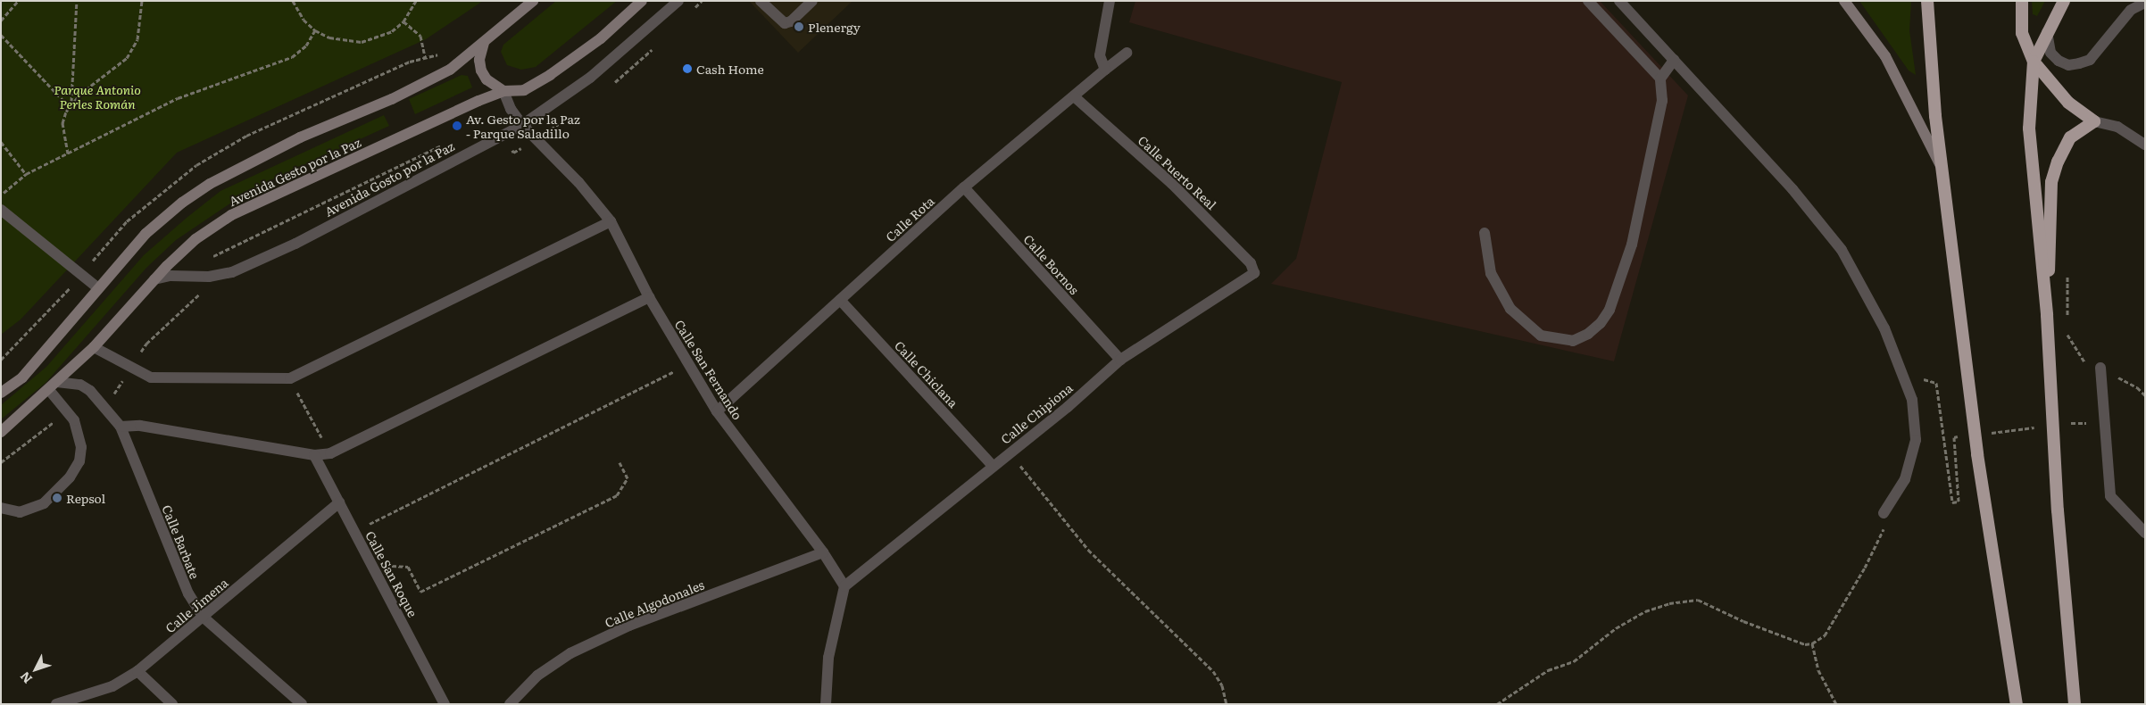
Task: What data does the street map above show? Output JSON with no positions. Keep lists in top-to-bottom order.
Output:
{
  "streets": {
    "main road": ["Avenida Gesto por la Paz"],
    "street": [
      "Calle Puerto Real",
      "Avenida Gosto por la Paz",
      "Calle Rota",
      "Calle Bornos",
      "Calle San Fernando",
      "Calle Chiclana",
      "Calle Chipiona",
      "Calle Barbate",
      "Calle San Roque",
      "Calle Algodonales",
      "Calle Jimena"
    ]
  },
  "crossings": [
    ["Avenida Gesto por la Paz", "Avenida Gosto por la Paz"],
    ["Avenida Gesto por la Paz", "Calle San Fernando"],
    ["Avenida Gesto por la Paz", "Calle Barbate"],
    ["Calle Puerto Real", "Calle Rota"],
    ["Calle Puerto Real", "Calle Chipiona"],
    ["Avenida Gosto por la Paz", "Calle San Fernando"],
    ["Calle Rota", "Calle Bornos"],
    ["Calle Rota", "Calle San Fernando"],
    ["Calle Rota", "Calle Chiclana"],
    ["Calle Bornos", "Calle Chipiona"],
    ["Calle San Fernando", "Calle Chipiona"],
    ["Calle San Fernando", "Calle Algodonales"],
    ["Calle Chiclana", "Calle Chipiona"],
    ["Calle Barbate", "Calle Jimena"],
    ["Calle San Roque", "Calle Jimena"]
  ],
  "parks": ["Parque Antonio Perles Román"],
  "places": [
    "Plenergy",
    "Cash Home",
    "Av. Gesto por la Paz - Parque Saladillo",
    "Repsol"
  ],
  "north": "bottom left"
}
